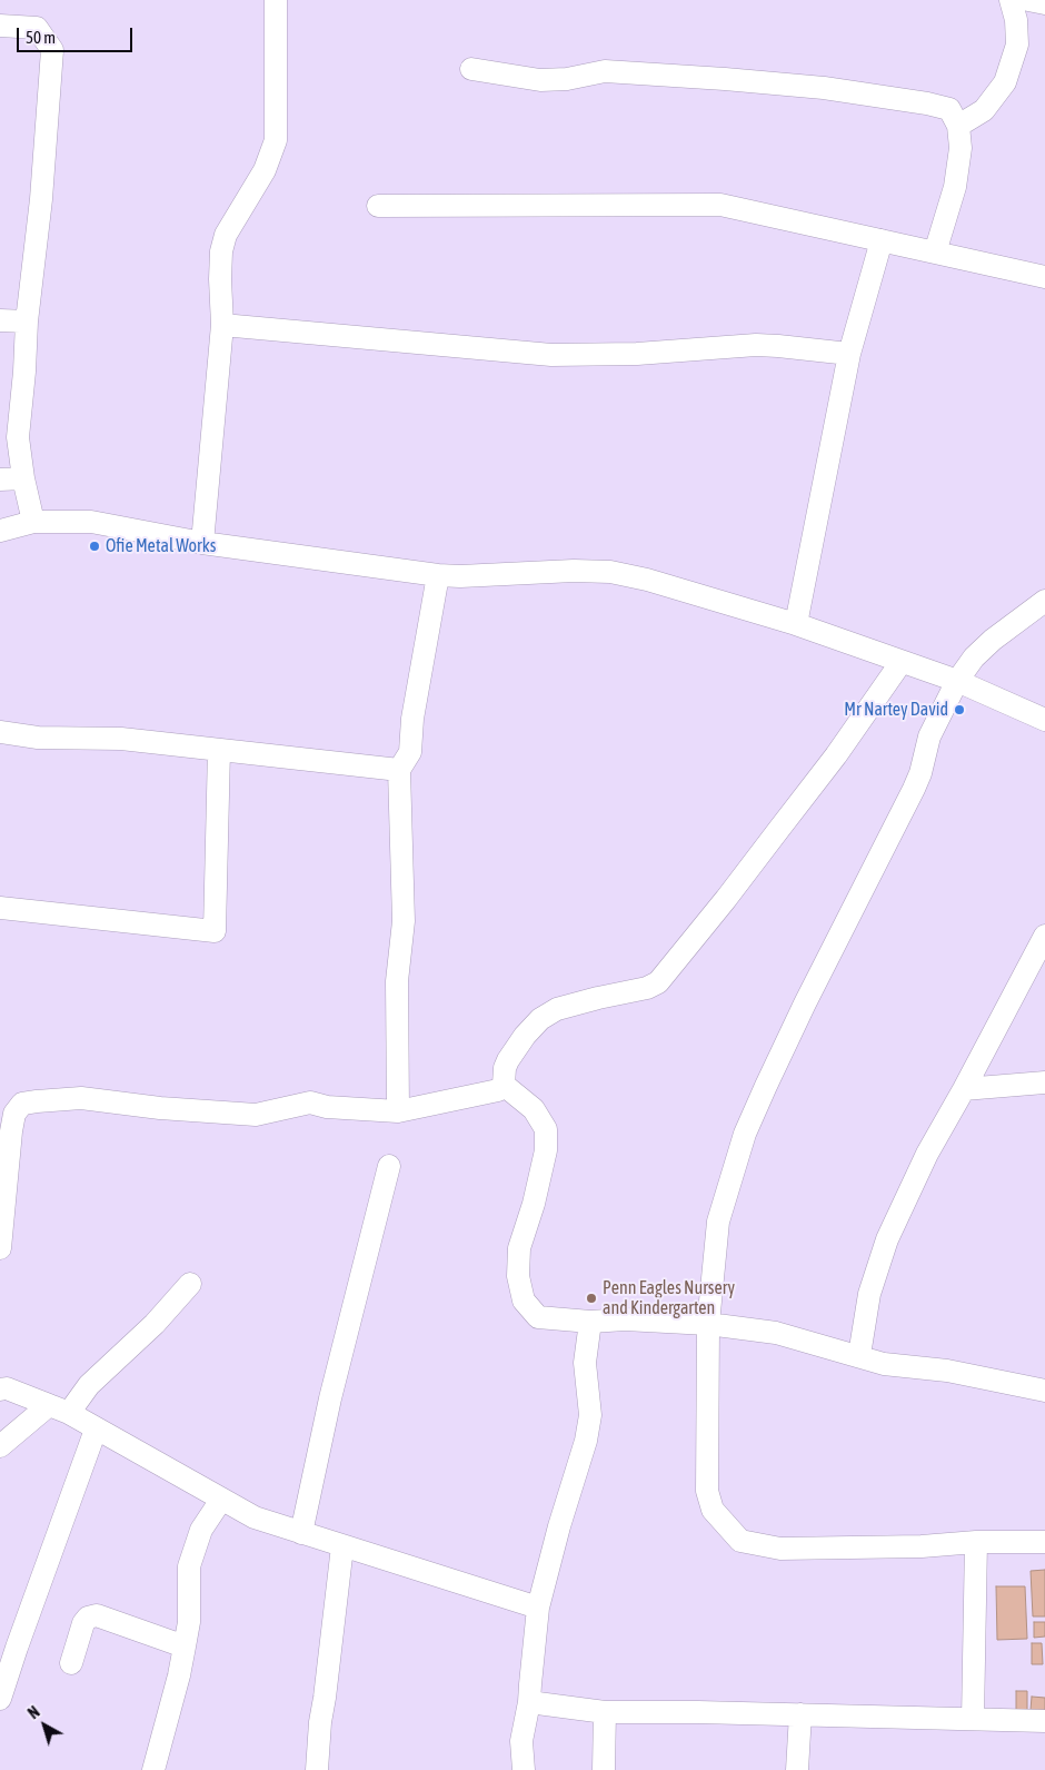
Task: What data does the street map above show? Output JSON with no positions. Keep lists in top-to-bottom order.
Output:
{
  "places": ["Ofie Metal Works", "Mr Nartey David", "Penn Eagles Nursery and Kindergarten"],
  "scale_bar": "50 m",
  "north": "top left"
}
